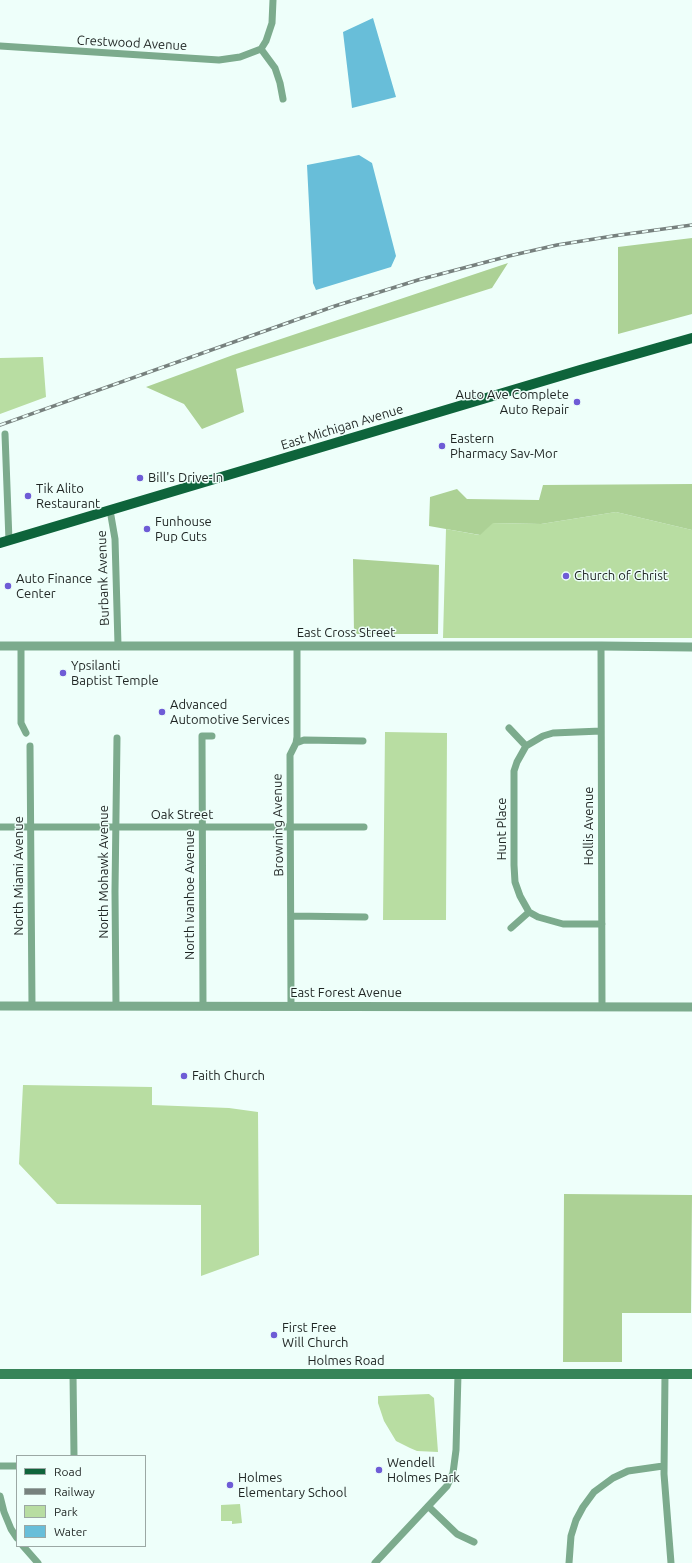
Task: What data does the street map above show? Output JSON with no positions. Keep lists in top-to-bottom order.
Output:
{
  "streets": {
    "main road": ["East Michigan Avenue", "Holmes Road"],
    "street": [
      "Crestwood Avenue",
      "Burbank Avenue",
      "East Cross Street",
      "Oak Street",
      "Browning Avenue",
      "Hollis Avenue",
      "Hunt Place",
      "North Mohawk Avenue",
      "North Miami Avenue",
      "North Ivanhoe Avenue",
      "East Forest Avenue"
    ]
  },
  "crossings": [
    ["East Michigan Avenue", "Burbank Avenue"],
    ["Burbank Avenue", "East Cross Street"],
    ["East Cross Street", "Browning Avenue"],
    ["East Cross Street", "Hollis Avenue"],
    ["Oak Street", "Browning Avenue"],
    ["Oak Street", "North Mohawk Avenue"],
    ["Oak Street", "North Miami Avenue"],
    ["Oak Street", "North Ivanhoe Avenue"],
    ["Browning Avenue", "East Forest Avenue"],
    ["Hollis Avenue", "East Forest Avenue"],
    ["North Mohawk Avenue", "East Forest Avenue"],
    ["North Miami Avenue", "East Forest Avenue"],
    ["North Ivanhoe Avenue", "East Forest Avenue"]
  ],
  "places": [
    "Auto Ave Complete Auto Repair",
    "Eastern Pharmacy Sav-Mor",
    "Bill's Drive-In",
    "Tik Alito Restaurant",
    "Funhouse Pup Cuts",
    "Church of Christ",
    "Auto Finance Center",
    "Ypsilanti Baptist Temple",
    "Advanced Automotive Services",
    "Faith Church",
    "First Free Will Church",
    "Wendell Holmes Park",
    "Holmes Elementary School"
  ],
  "legend": [
    "Road",
    "Railway",
    "Park",
    "Water"
  ]
}
